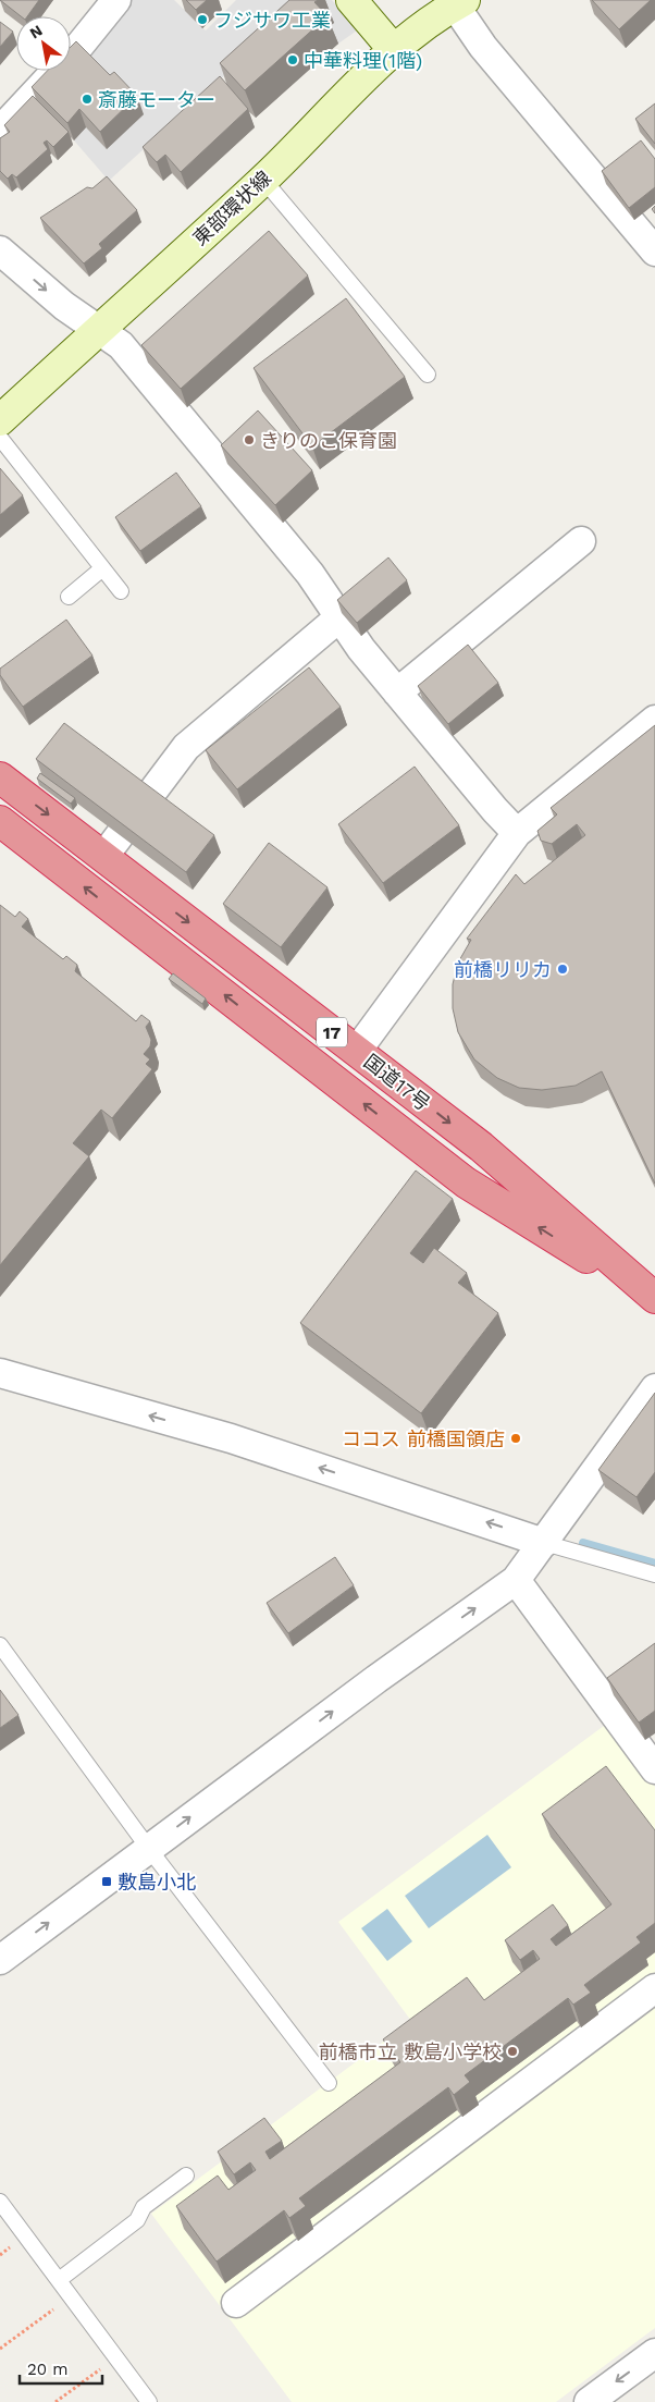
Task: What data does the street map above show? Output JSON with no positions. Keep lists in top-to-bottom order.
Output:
{
  "streets": {
    "highway": ["17", "国道17号"],
    "street": ["東部環状線"]
  },
  "places": {
    "other": [
      "フジサワ工業",
      "中華料理(1階)",
      "斎藤モーター",
      "きりのこ保育園",
      "前橋リリカ",
      "ココス 前橋国領店",
      "前橋市立 敷島小学校"
    ],
    "transit": ["敷島小北"]
  },
  "scale_bar": "20 m",
  "north": "top left"
}
